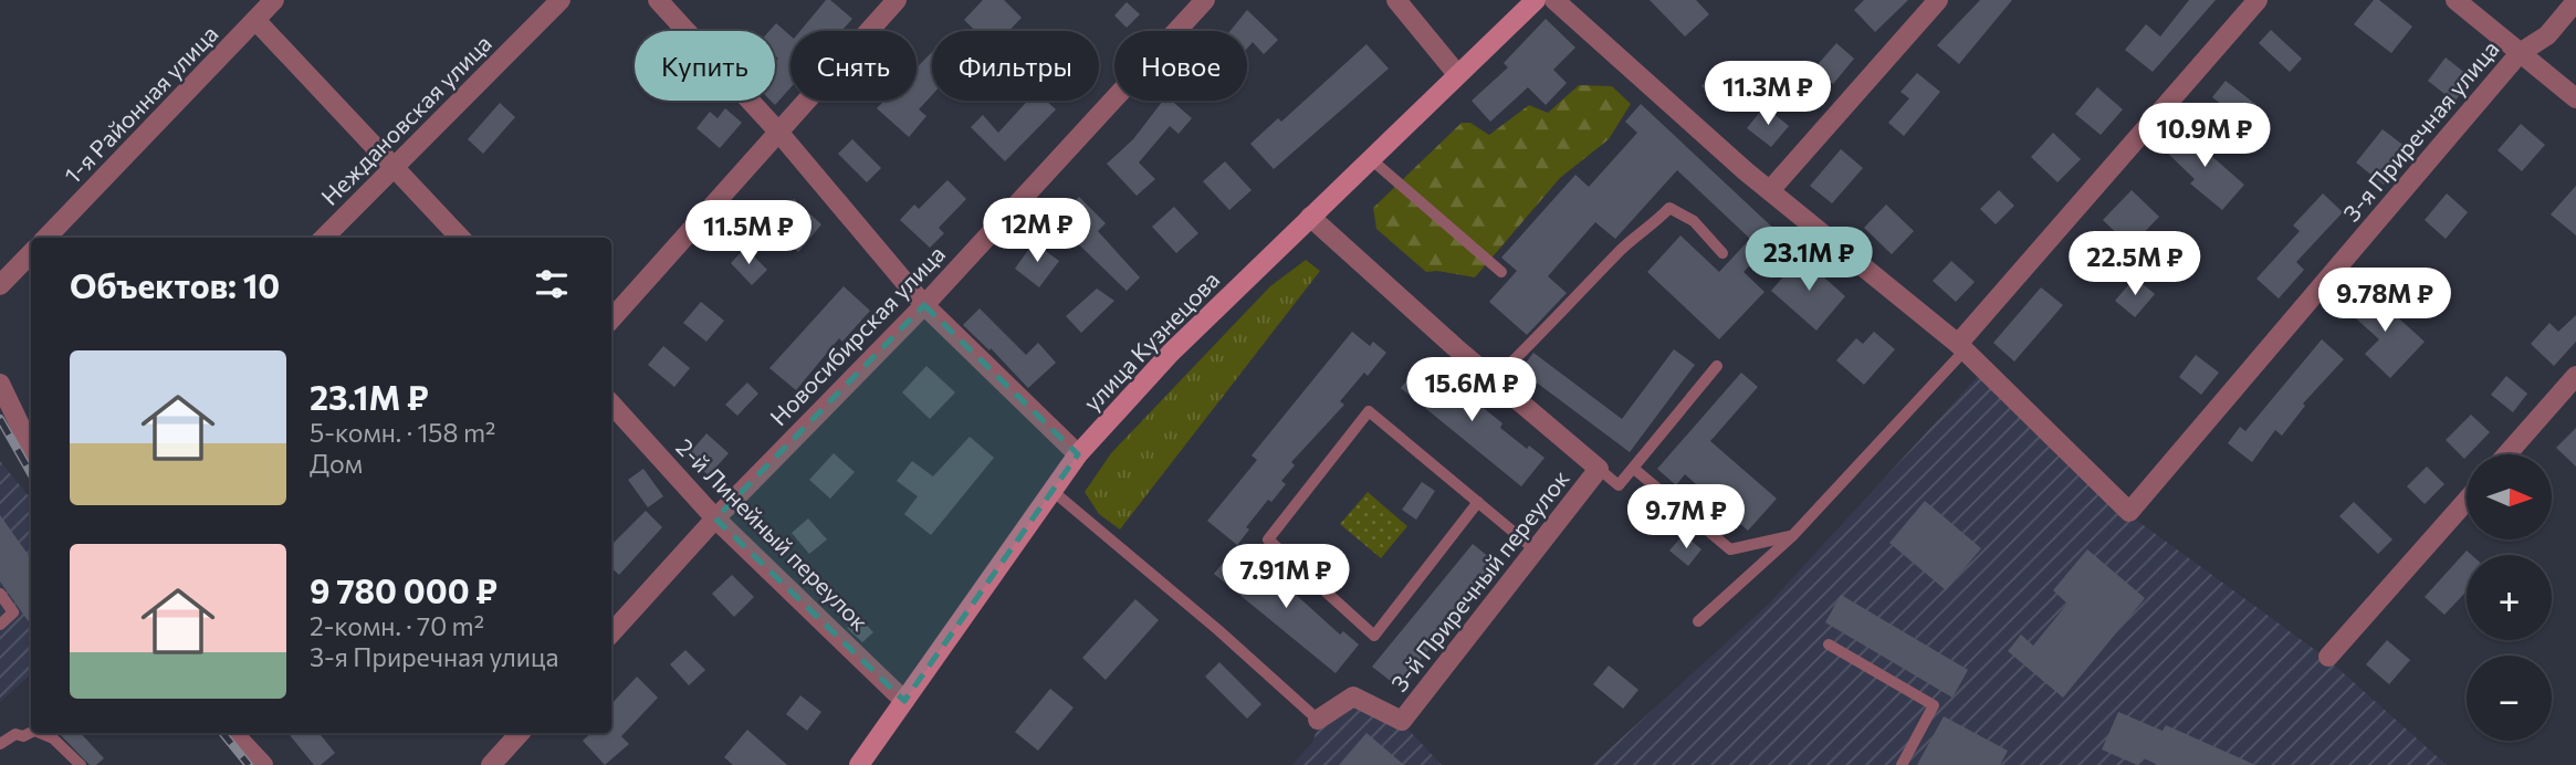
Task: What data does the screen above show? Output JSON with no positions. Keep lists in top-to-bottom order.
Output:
{
  "streets": {
    "main road": ["улица Кузнецова"],
    "street": [
      "1-я Районная улица",
      "Неждановская улица",
      "3-я Приречная улица",
      "Новосибирская улица",
      "2-й Линейный переулок",
      "3-й Приречный переулок"
    ]
  },
  "crossings": [
    ["Новосибирская улица", "2-й Линейный переулок"],
    ["улица Кузнецова", "2-й Линейный переулок"]
  ],
  "north": "right",
  "page": {
    "chip": [
      "Купить",
      "Снять",
      "Фильтры",
      "Новое"
    ],
    "price": [
      "11.3M ₽",
      "10.9M ₽",
      "12M ₽",
      "11.5M ₽",
      "23.1M ₽",
      "22.5M ₽",
      "9.78M ₽",
      "15.6M ₽",
      "9.7M ₽",
      "7.91M ₽"
    ],
    "heading": "Объектов: 10",
    "list": [
      {
        "name": "23.1M ₽",
        "note": "5-комн. · 158 m² · Дом"
      },
      {
        "name": "9 780 000 ₽",
        "note": "2-комн. · 70 m² · 3-я Приречная улица"
      }
    ],
    "map_buttons": ["+", "−"]
  }
}
